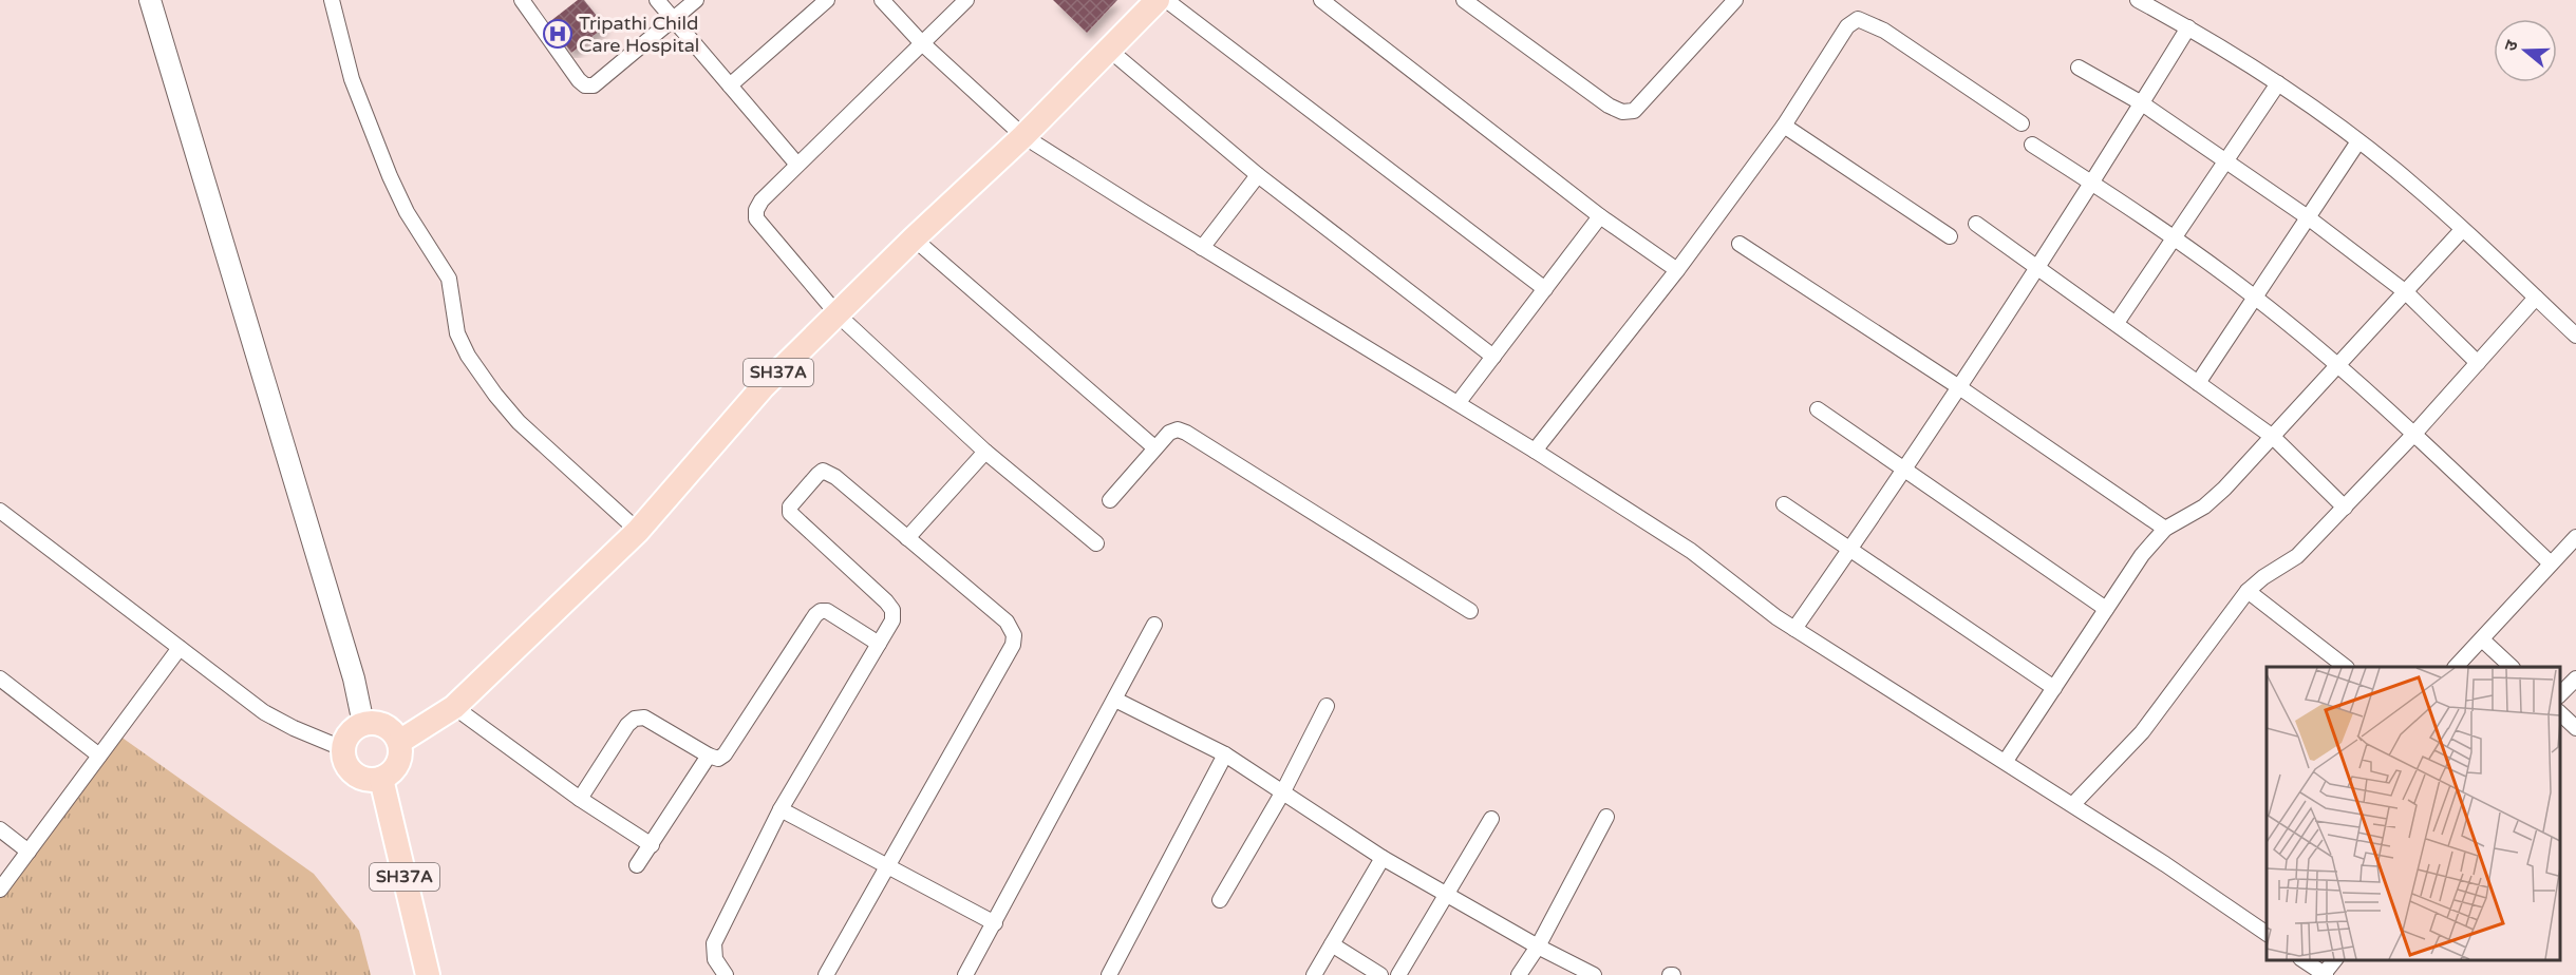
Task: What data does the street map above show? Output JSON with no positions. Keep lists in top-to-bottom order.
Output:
{
  "streets": {
    "main road": ["SH37A"]
  },
  "places": {
    "hospital": ["Tripathi Child Care Hospital"]
  },
  "north": "left"
}
